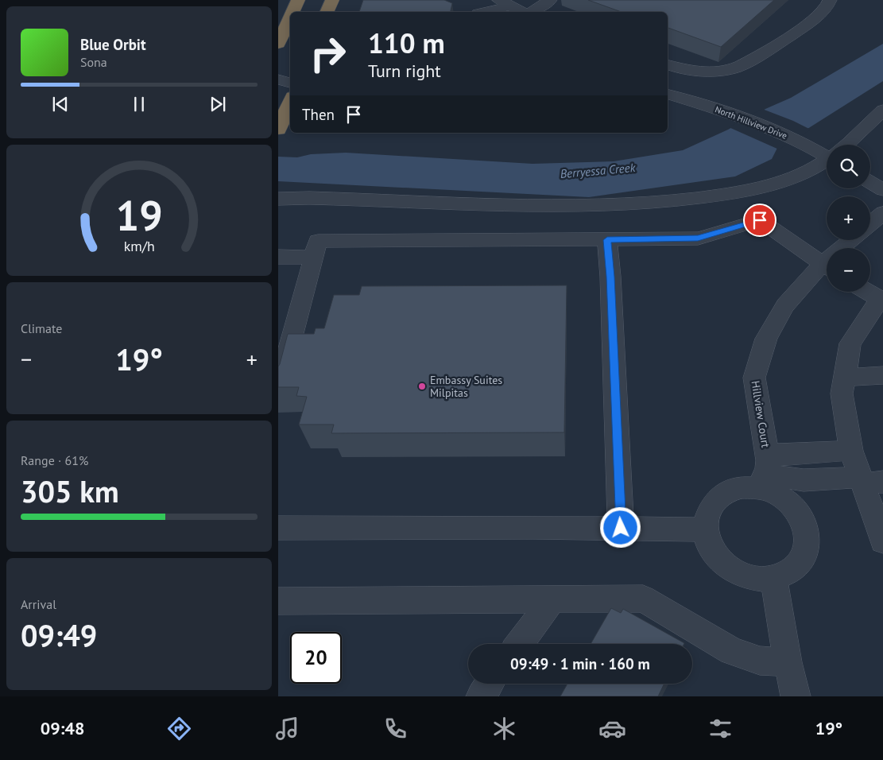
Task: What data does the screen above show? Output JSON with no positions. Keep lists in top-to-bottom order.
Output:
{
  "streets": {
    "street": ["North Hillview Drive", "Hillview Court"]
  },
  "water": ["Berryessa Creek"],
  "places": ["Embassy Suites Milpitas"],
  "page": {
    "turn": ["110 m", "Turn right"],
    "song": ["Blue Orbit", "Sona"],
    "then": "Then",
    "map_buttons": ["+", "−"],
    "tile": [
      "Climate",
      ["Range · 61%", "305 km"],
      ["Arrival", "09:49"]
    ],
    "heat": ["−", "19°", "+"],
    "limit": "20",
    "trip": "09:49 · 1 min · 160 m",
    "tabs": ["09:48", "19°"],
    "gauge": ["19", "km/h"]
  }
}
